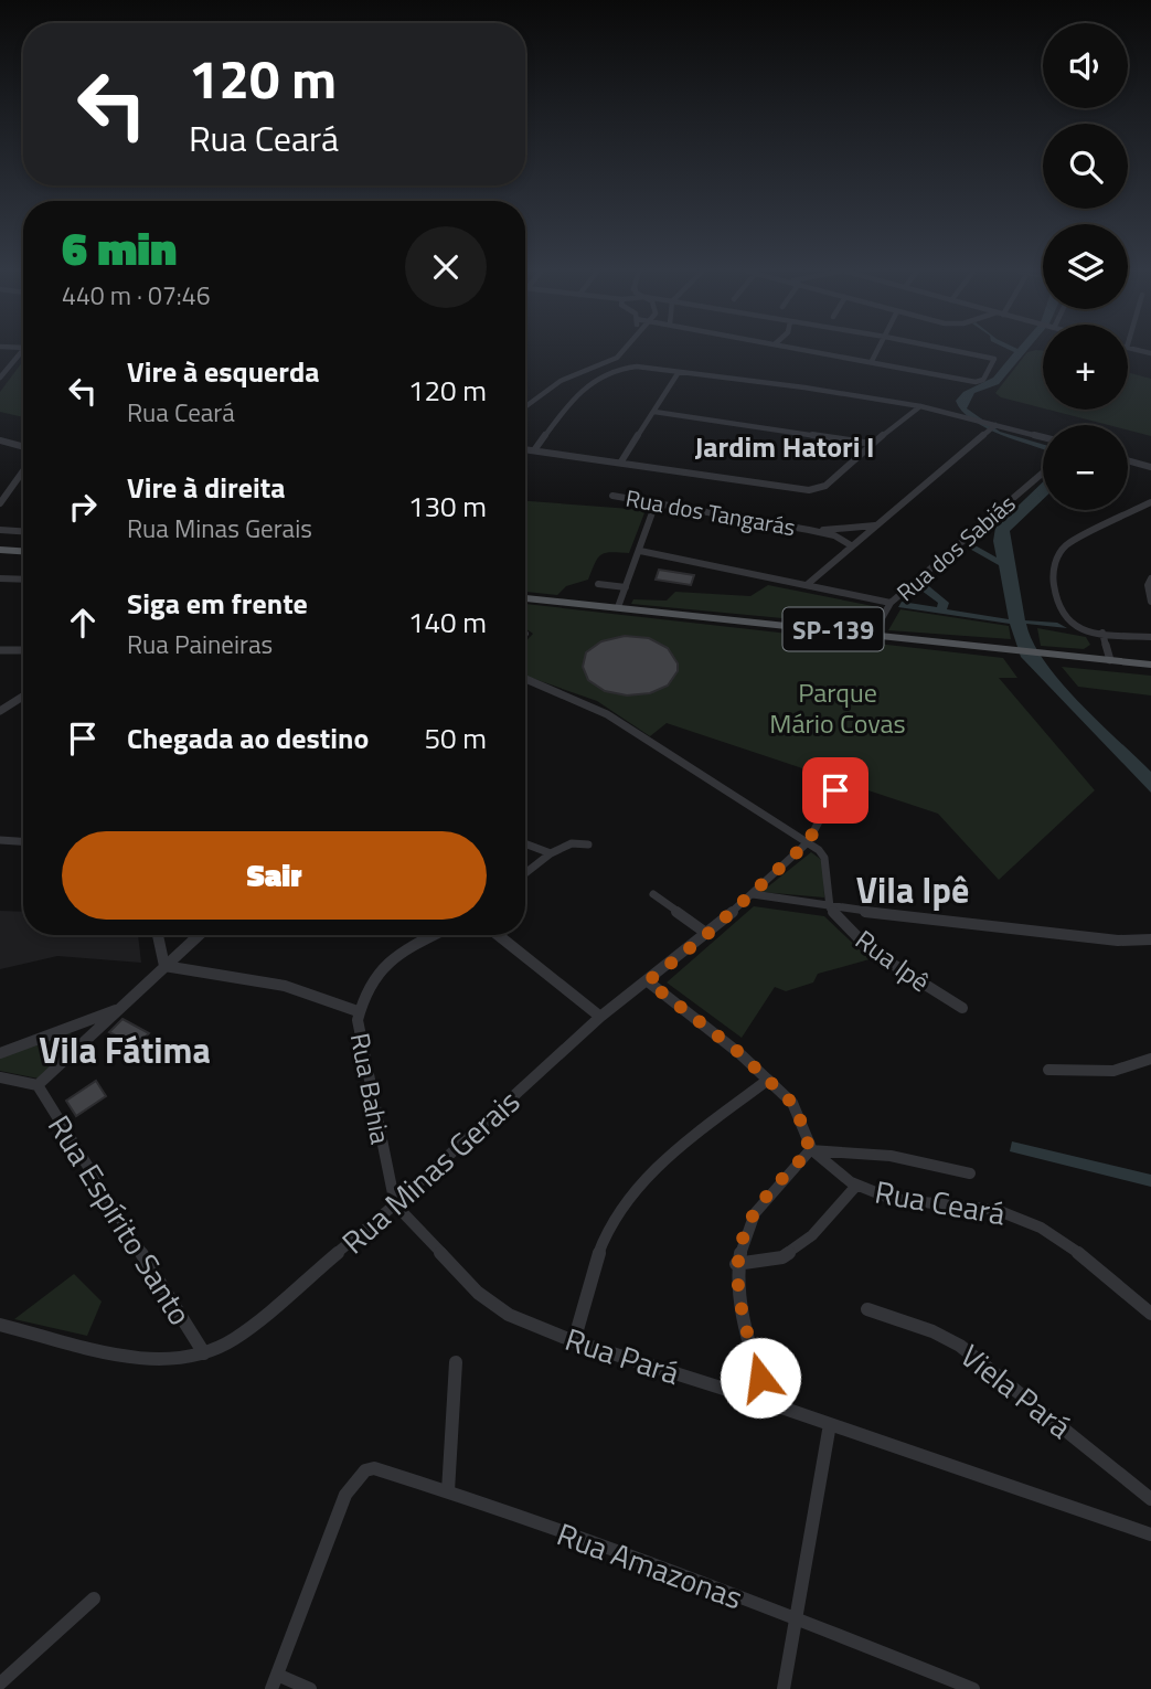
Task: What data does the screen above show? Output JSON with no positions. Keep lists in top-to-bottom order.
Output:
{
  "streets": {
    "main road": ["SP-139"],
    "street": [
      "Rua dos Tangarás",
      "Rua dos Sabiás",
      "Rua Ipê",
      "Rua Bahia",
      "Rua Minas Gerais",
      "Rua Ceará",
      "Rua Espírito Santo",
      "Rua Pará",
      "Viela Pará",
      "Rua Amazonas"
    ]
  },
  "crossings": [
    ["Rua Bahia", "Rua Minas Gerais"],
    ["Rua Bahia", "Rua Pará"],
    ["Rua Minas Gerais", "Rua Espírito Santo"],
    ["Rua Minas Gerais", "Rua Pará"]
  ],
  "districts": ["Jardim Hatori I", "Vila Ipê", "Vila Fátima"],
  "parks": ["Parque Mário Covas"],
  "page": {
    "map_buttons": ["+", "−"],
    "turn": ["120 m", "Rua Ceará"],
    "heading": ["6 min", "440 m · 07:46"],
    "list": [
      {
        "name": "Vire à esquerda",
        "note": "Rua Ceará",
        "value": "120 m"
      },
      {
        "name": "Vire à direita",
        "note": "Rua Minas Gerais",
        "value": "130 m"
      },
      {
        "name": "Siga em frente",
        "note": "Rua Paineiras",
        "value": "140 m"
      },
      {
        "name": "Chegada ao destino",
        "value": "50 m"
      }
    ],
    "buttons": "Sair"
  }
}
